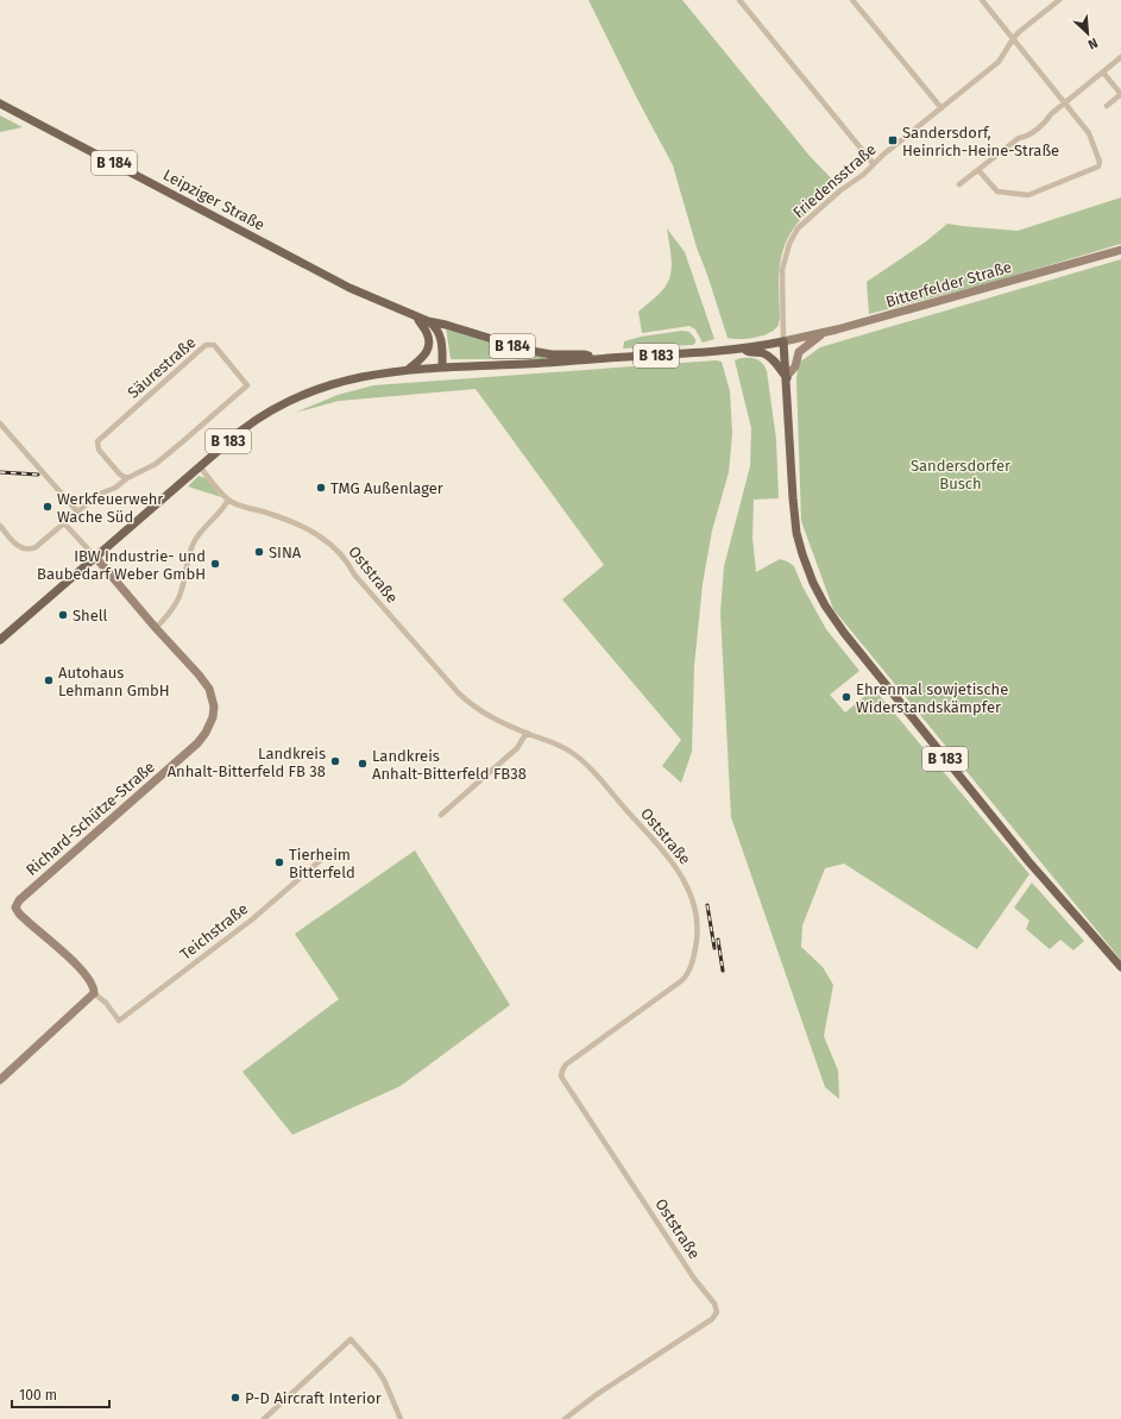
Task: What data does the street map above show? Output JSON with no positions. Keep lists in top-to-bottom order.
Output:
{
  "streets": {
    "main road": ["B 184", "Leipziger Straße", "B 183"],
    "street": [
      "Friedensstraße",
      "Bitterfelder Straße",
      "Säurestraße",
      "Oststraße",
      "Richard-Schütze-Straße",
      "Teichstraße"
    ]
  },
  "crossings": [
    ["B 184", "Leipziger Straße"],
    ["B 184", "B 183"],
    ["Friedensstraße", "Bitterfelder Straße"],
    ["Friedensstraße", "B 183"],
    ["Bitterfelder Straße", "B 183"],
    ["B 183", "Oststraße"],
    ["Richard-Schütze-Straße", "Teichstraße"]
  ],
  "parks": ["Sandersdorfer Busch"],
  "places": {
    "transit": ["Sandersdorf, Heinrich-Heine-Straße"],
    "other": [
      "TMG Außenlager",
      "Werkfeuerwehr Wache Süd",
      "SINA",
      "IBW Industrie- und Baubedarf Weber GmbH",
      "Shell",
      "Autohaus Lehmann GmbH",
      "Ehrenmal sowjetische Widerstandskämpfer",
      "Landkreis Anhalt-Bitterfeld FB 38",
      "Landkreis Anhalt-Bitterfeld FB38",
      "Tierheim Bitterfeld",
      "P-D Aircraft Interior"
    ]
  },
  "scale_bar": "100 m",
  "north": "bottom right"
}
